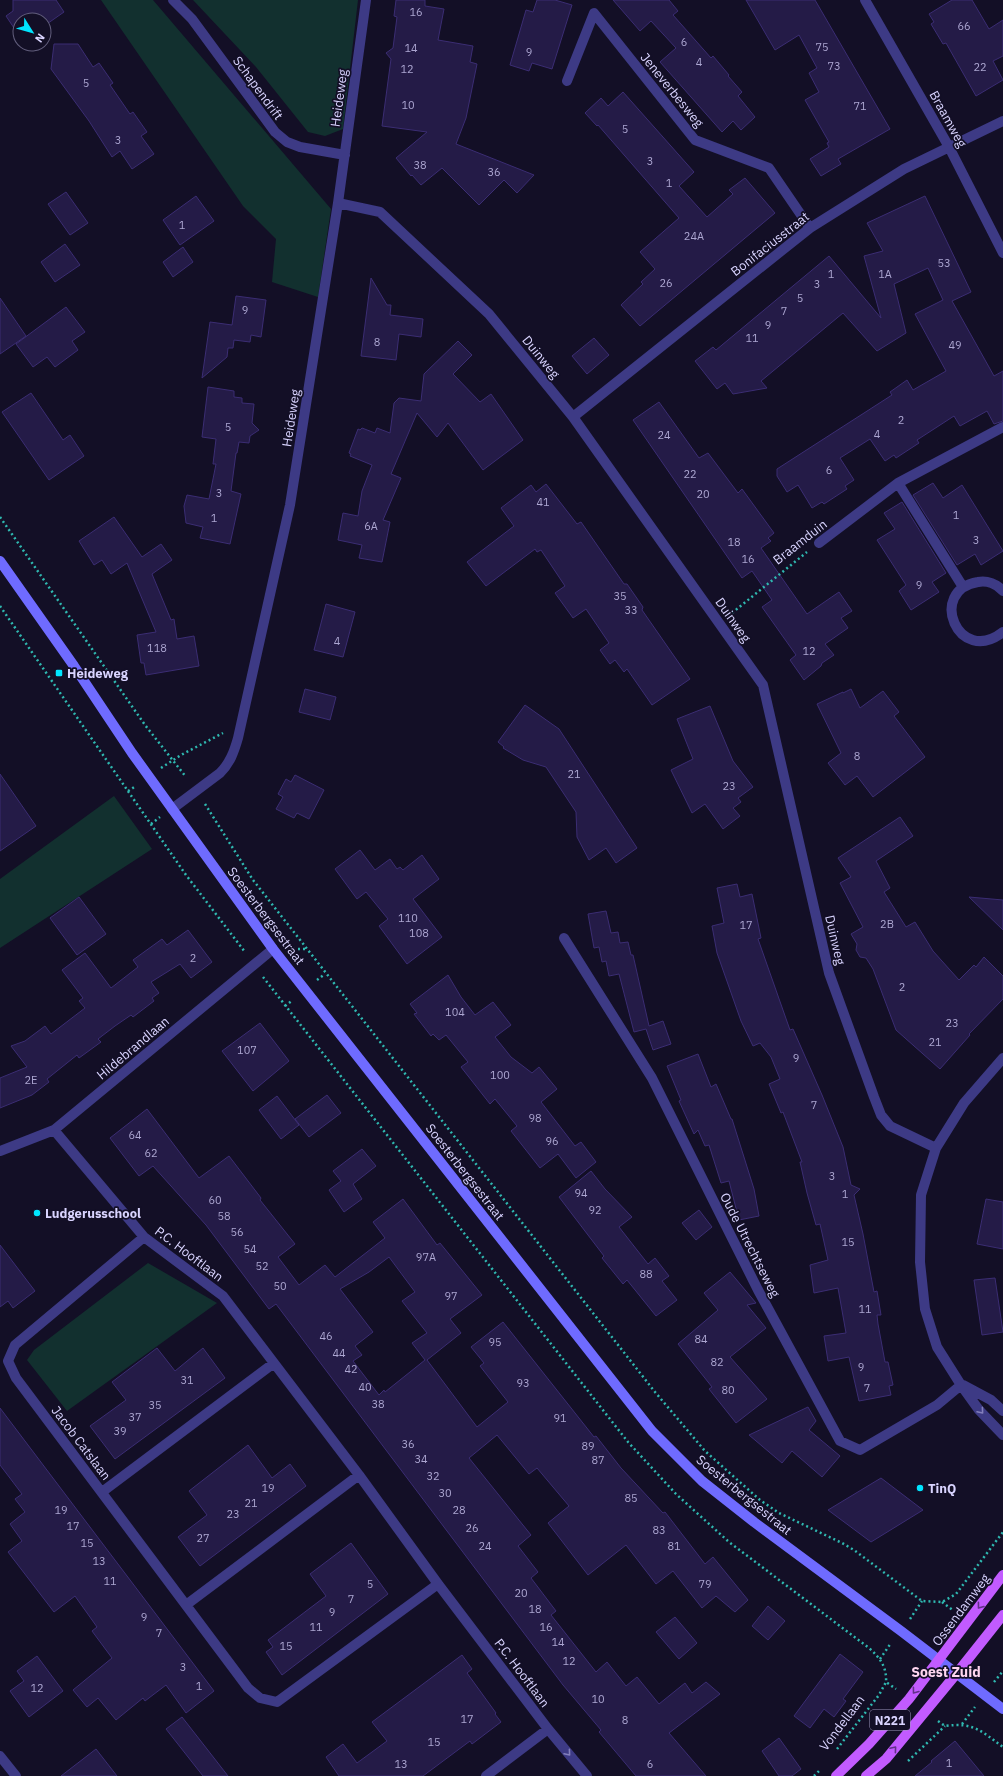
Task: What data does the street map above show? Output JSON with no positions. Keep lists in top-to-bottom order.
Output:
{
  "streets": {
    "main road": ["Soesterbergsestraat", "Ossendamweg", "N221"],
    "street": [
      "Schapendrift",
      "Jeneverbesweg",
      "Heideweg",
      "Braamweg",
      "Bonifaciusstraat",
      "Duinweg",
      "Braamduin",
      "Hildebrandlaan",
      "Oude Utrechtseweg",
      "P.C. Hooftlaan",
      "Jacob Catslaan"
    ],
    "path": ["Vondellaan"]
  },
  "crossings": [
    ["Schapendrift", "Heideweg"],
    ["Jeneverbesweg", "Bonifaciusstraat"],
    ["Heideweg", "Duinweg"],
    ["Heideweg", "Soesterbergsestraat"],
    ["Braamweg", "Bonifaciusstraat"],
    ["Bonifaciusstraat", "Duinweg"],
    ["Duinweg", "Braamduin"],
    ["Soesterbergsestraat", "Hildebrandlaan"],
    ["Soesterbergsestraat", "Ossendamweg"],
    ["Soesterbergsestraat", "N221"],
    ["Hildebrandlaan", "P.C. Hooftlaan"],
    ["P.C. Hooftlaan", "Jacob Catslaan"],
    ["Ossendamweg", "N221"]
  ],
  "districts": ["Soest Zuid"],
  "places": {
    "transit": ["Heideweg"],
    "other": ["Ludgerusschool", "TinQ"]
  },
  "house_numbers": [
    "16",
    "66",
    "6",
    "75",
    "14",
    "9",
    "4",
    "73",
    "22",
    "12",
    "5",
    "10",
    "71",
    "5",
    "3",
    "3",
    "38",
    "36",
    "1",
    "1",
    "24A",
    "53",
    "1",
    "1A",
    "26",
    "3",
    "5",
    "9",
    "7",
    "9",
    "11",
    "8",
    "49",
    "2",
    "5",
    "4",
    "24",
    "6",
    "22",
    "3",
    "20",
    "41",
    "1",
    "1",
    "6A",
    "3",
    "18",
    "16",
    "9",
    "35",
    "33",
    "4",
    "118",
    "12",
    "8",
    "21",
    "23",
    "110",
    "2B",
    "17",
    "108",
    "2",
    "2",
    "104",
    "23",
    "21",
    "107",
    "9",
    "100",
    "2E",
    "7",
    "98",
    "64",
    "96",
    "62",
    "3",
    "94",
    "1",
    "60",
    "92",
    "58",
    "56",
    "15",
    "54",
    "97A",
    "52",
    "88",
    "50",
    "97",
    "11",
    "46",
    "84",
    "95",
    "44",
    "82",
    "9",
    "42",
    "31",
    "93",
    "40",
    "7",
    "80",
    "38",
    "35",
    "37",
    "91",
    "39",
    "36",
    "89",
    "34",
    "87",
    "32",
    "19",
    "30",
    "85",
    "21",
    "19",
    "28",
    "23",
    "17",
    "26",
    "83",
    "27",
    "15",
    "24",
    "81",
    "13",
    "11",
    "5",
    "79",
    "20",
    "7",
    "18",
    "9",
    "9",
    "11",
    "16",
    "7",
    "14",
    "15",
    "12",
    "3",
    "1",
    "12",
    "10",
    "17",
    "8",
    "15",
    "1",
    "13",
    "6"
  ],
  "north": "bottom right"
}
